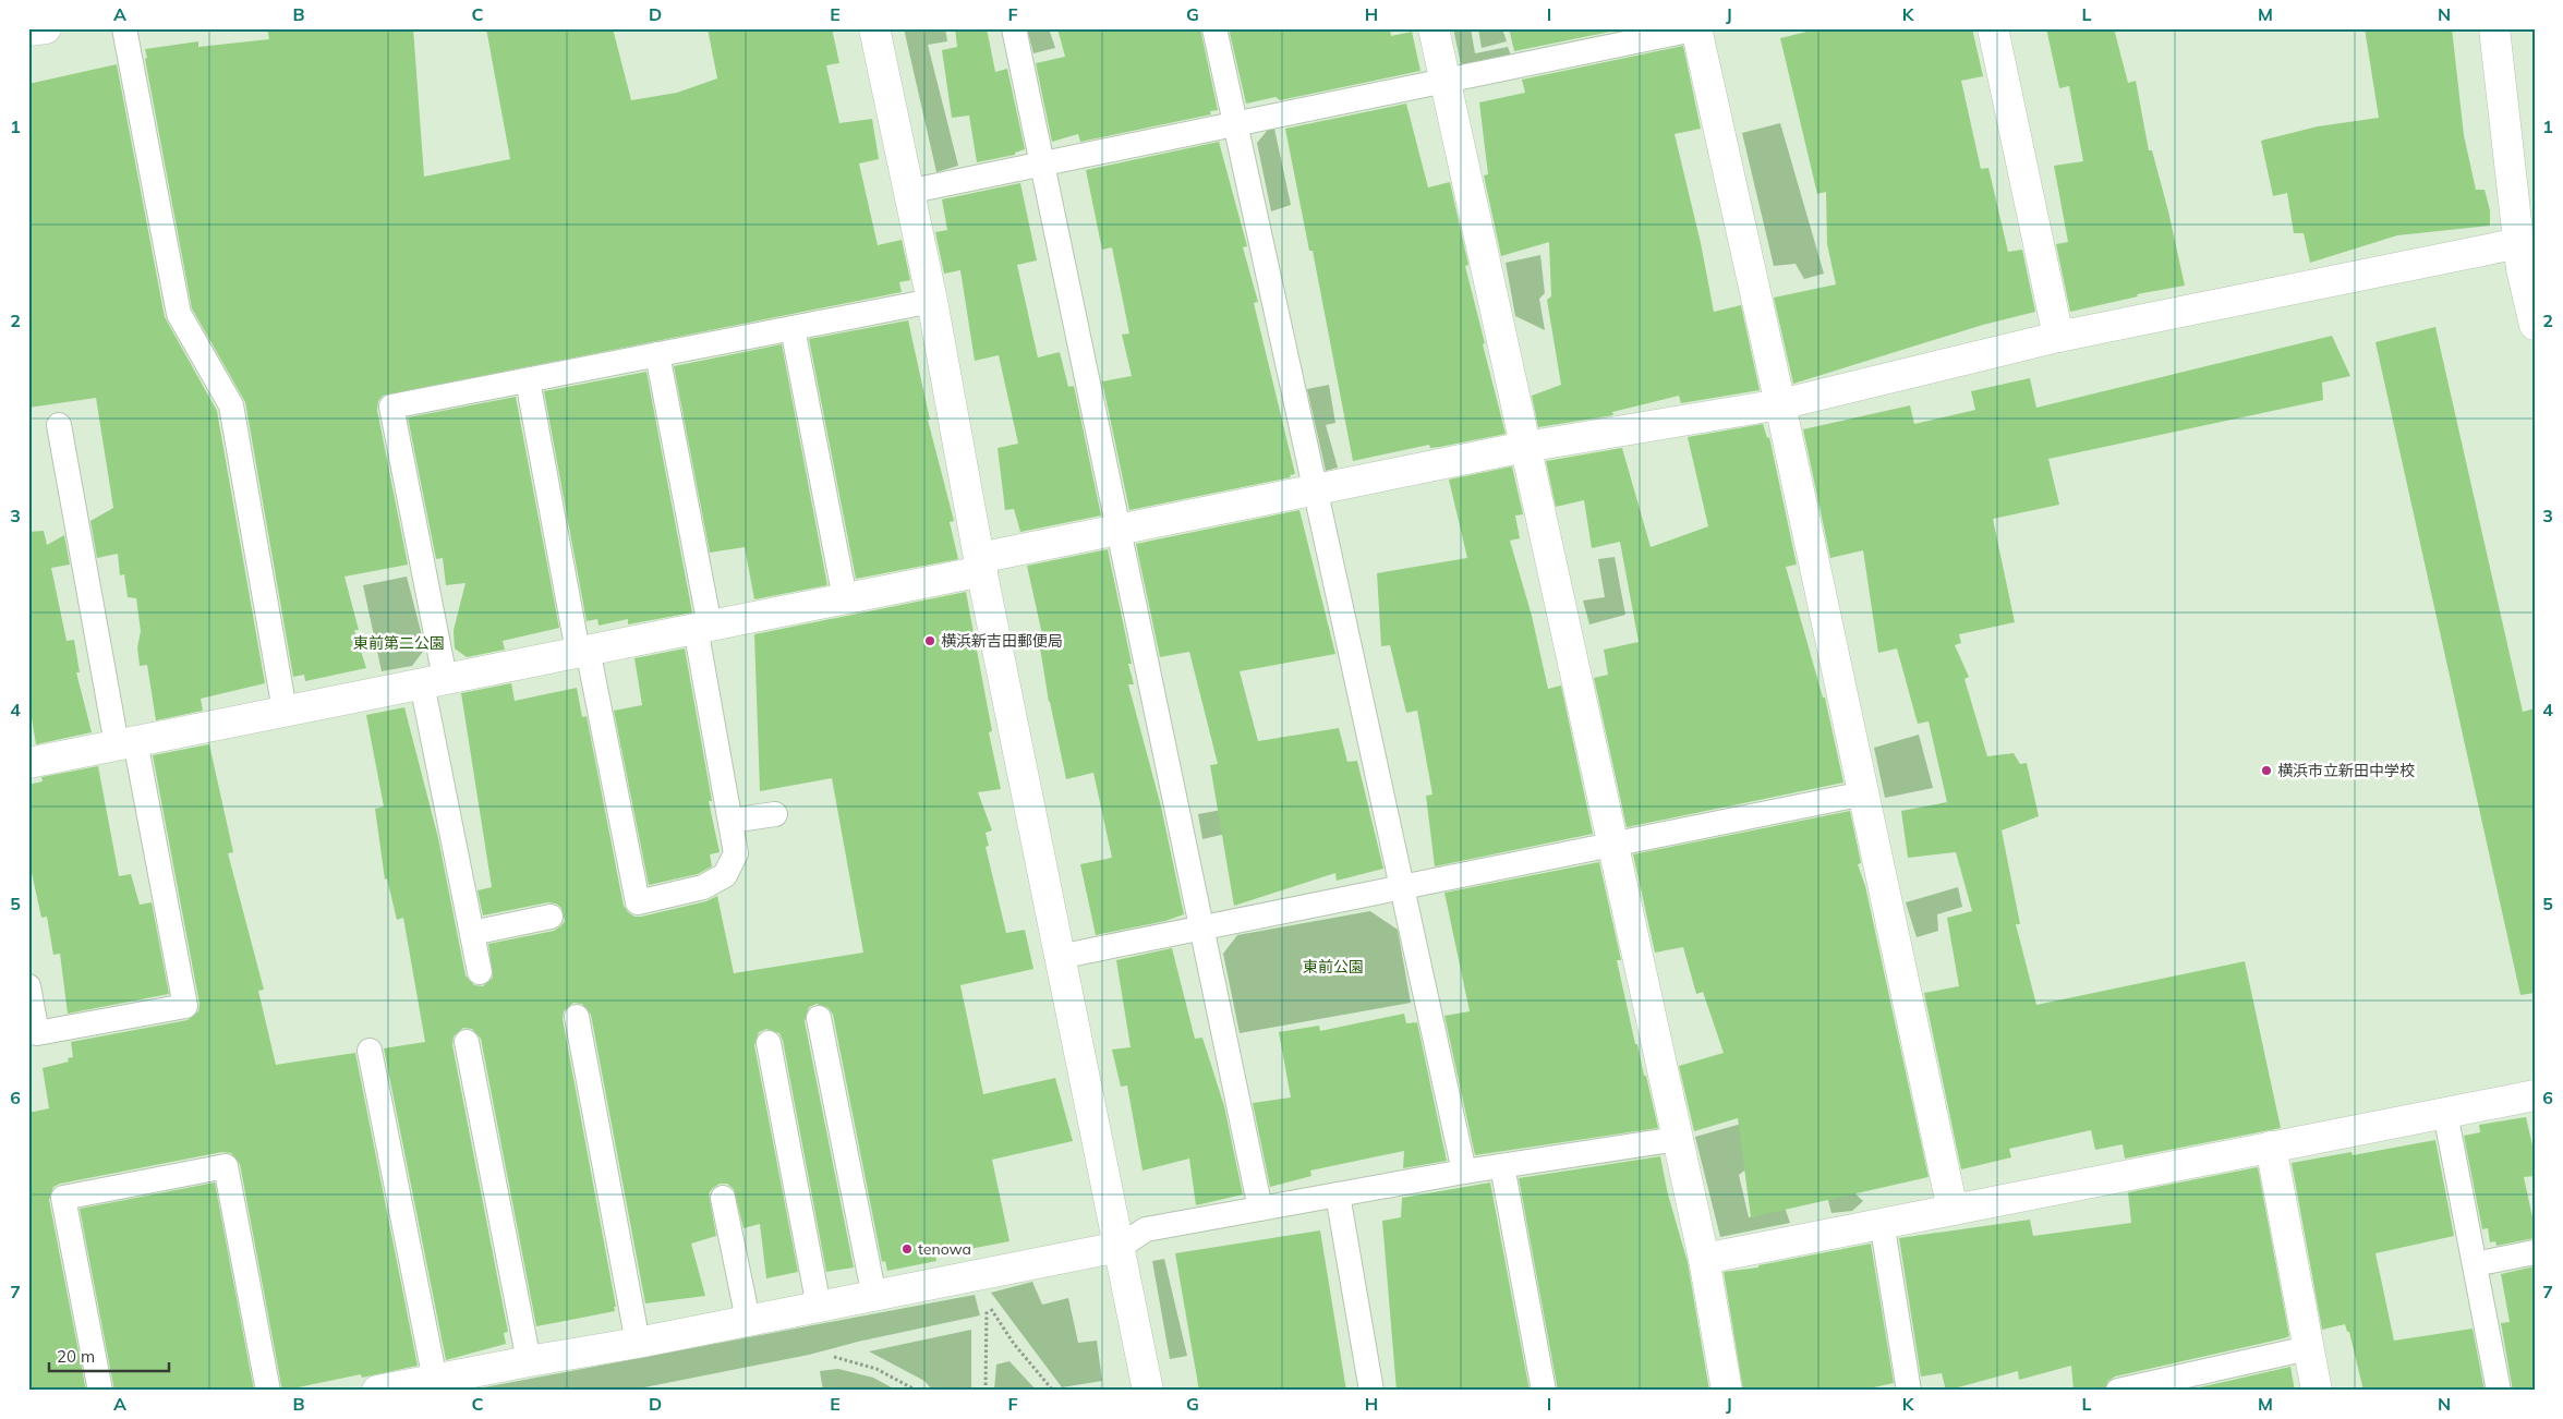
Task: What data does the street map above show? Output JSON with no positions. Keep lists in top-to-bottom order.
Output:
{
  "parks": ["東前第二公園", "東前公園"],
  "places": ["横浜新吉田郵便局", "横浜市立新田中学校", "tenowa"],
  "scale_bar": "20 m",
  "grid": {
    "columns": [
      "A",
      "B",
      "C",
      "D",
      "E",
      "F",
      "G",
      "H",
      "I",
      "J",
      "K",
      "L",
      "M",
      "N"
    ],
    "rows": [
      "1",
      "2",
      "3",
      "4",
      "5",
      "6",
      "7"
    ]
  }
}
